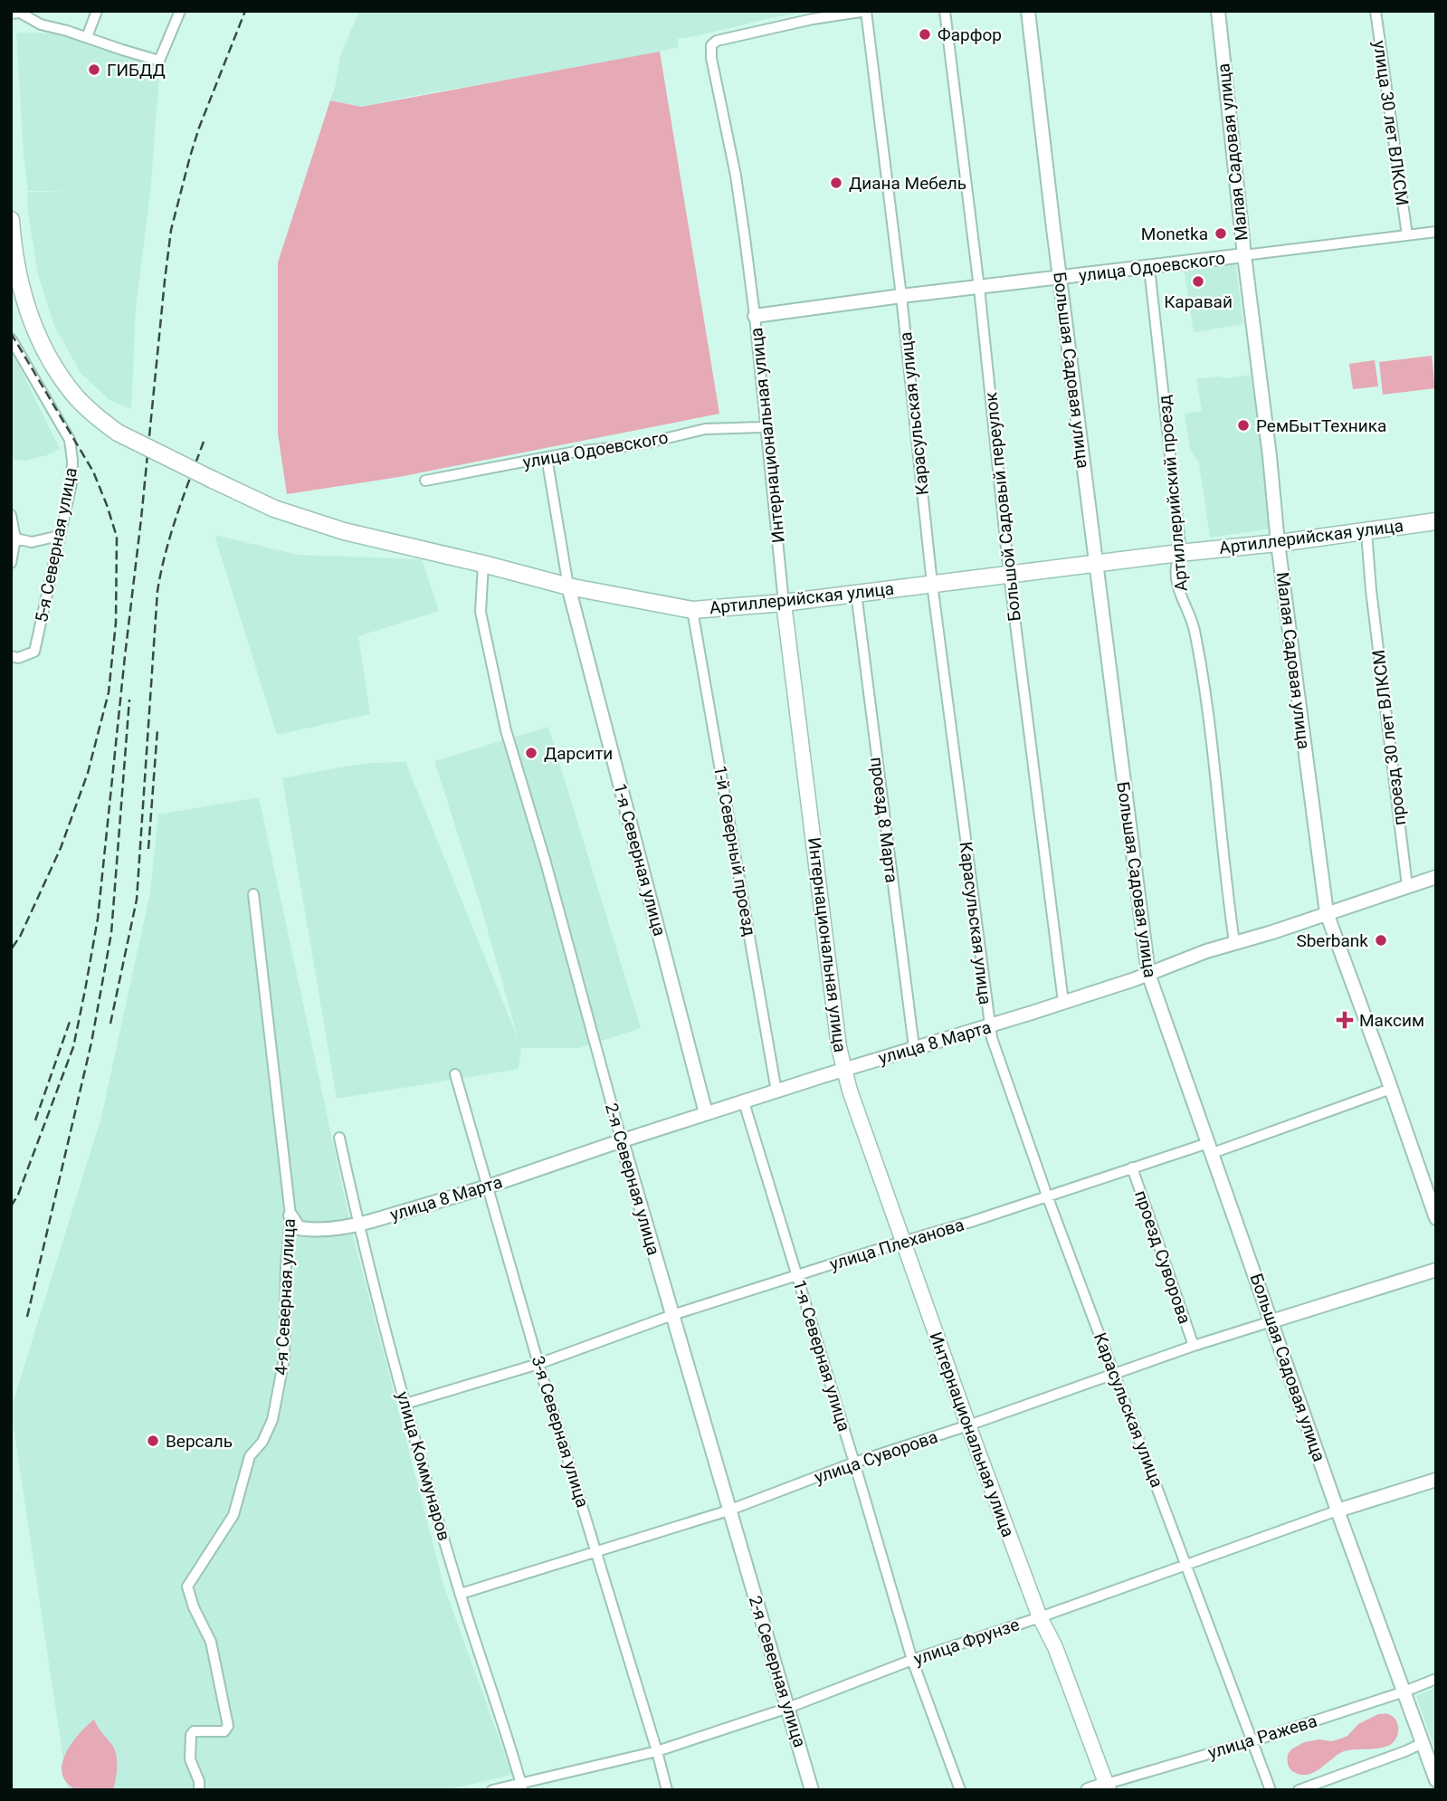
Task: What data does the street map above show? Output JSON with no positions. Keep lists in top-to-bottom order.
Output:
{
  "streets": {
    "main road": ["Интернациональная улица", "Артиллерийская улица"],
    "street": [
      "улица 30 лет ВЛКСМ",
      "Малая Садовая улица",
      "улица Одоевского",
      "Большая Садовая улица",
      "Карасульская улица",
      "Артиллерийский проезд",
      "Большой Садовый переулок",
      "5-я Северная улица",
      "проезд 30 лет ВЛКСМ",
      "проезд 8 Марта",
      "1-й Северный проезд",
      "1-я Северная улица",
      "улица 8 Марта",
      "2-я Северная улица",
      "улица Плеханова",
      "проезд Суворова",
      "4-я Северная улица",
      "3-я Северная улица",
      "улица Суворова",
      "улица Коммунаров",
      "улица Фрунзе",
      "улица Ражева"
    ]
  },
  "crossings": [
    ["улица 30 лет ВЛКСМ", "улица Одоевского"],
    ["Малая Садовая улица", "улица Одоевского"],
    ["Малая Садовая улица", "Артиллерийская улица"],
    ["Малая Садовая улица", "улица 8 Марта"],
    ["Малая Садовая улица", "улица Плеханова"],
    ["улица Одоевского", "Большая Садовая улица"],
    ["улица Одоевского", "Карасульская улица"],
    ["улица Одоевского", "Интернациональная улица"],
    ["улица Одоевского", "Артиллерийский проезд"],
    ["улица Одоевского", "Большой Садовый переулок"],
    ["улица Одоевского", "1-я Северная улица"],
    ["Большая Садовая улица", "Артиллерийская улица"],
    ["Большая Садовая улица", "улица 8 Марта"],
    ["Большая Садовая улица", "улица Плеханова"],
    ["Большая Садовая улица", "улица Суворова"],
    ["Большая Садовая улица", "улица Фрунзе"],
    ["Большая Садовая улица", "улица Ражева"],
    ["Карасульская улица", "Интернациональная улица"],
    ["Карасульская улица", "Артиллерийская улица"],
    ["Карасульская улица", "улица 8 Марта"],
    ["Карасульская улица", "улица Плеханова"],
    ["Карасульская улица", "улица Суворова"],
    ["Карасульская улица", "улица Фрунзе"],
    ["Карасульская улица", "улица Ражева"],
    ["Интернациональная улица", "Артиллерийская улица"],
    ["Интернациональная улица", "улица 8 Марта"],
    ["Интернациональная улица", "улица Плеханова"],
    ["Интернациональная улица", "улица Суворова"],
    ["Интернациональная улица", "улица Фрунзе"],
    ["Интернациональная улица", "улица Ражева"],
    ["Артиллерийский проезд", "Артиллерийская улица"],
    ["Артиллерийский проезд", "улица 8 Марта"],
    ["Большой Садовый переулок", "Артиллерийская улица"],
    ["Большой Садовый переулок", "улица 8 Марта"],
    ["Артиллерийская улица", "проезд 30 лет ВЛКСМ"],
    ["Артиллерийская улица", "проезд 8 Марта"],
    ["Артиллерийская улица", "1-й Северный проезд"],
    ["Артиллерийская улица", "1-я Северная улица"],
    ["Артиллерийская улица", "2-я Северная улица"],
    ["проезд 30 лет ВЛКСМ", "улица 8 Марта"],
    ["проезд 8 Марта", "улица 8 Марта"],
    ["1-й Северный проезд", "улица 8 Марта"],
    ["1-я Северная улица", "улица 8 Марта"],
    ["1-я Северная улица", "улица Плеханова"],
    ["1-я Северная улица", "улица Суворова"],
    ["1-я Северная улица", "улица Фрунзе"],
    ["улица 8 Марта", "2-я Северная улица"],
    ["улица 8 Марта", "4-я Северная улица"],
    ["улица 8 Марта", "3-я Северная улица"],
    ["улица 8 Марта", "улица Коммунаров"],
    ["2-я Северная улица", "улица Плеханова"],
    ["2-я Северная улица", "улица Суворова"],
    ["2-я Северная улица", "улица Фрунзе"],
    ["улица Плеханова", "проезд Суворова"],
    ["улица Плеханова", "3-я Северная улица"],
    ["улица Плеханова", "улица Коммунаров"],
    ["проезд Суворова", "улица Суворова"],
    ["3-я Северная улица", "улица Суворова"],
    ["3-я Северная улица", "улица Фрунзе"],
    ["улица Суворова", "улица Коммунаров"],
    ["улица Коммунаров", "улица Фрунзе"]
  ],
  "places": {
    "other": [
      "Фарфор",
      "ГИБДД",
      "Диана Мебель",
      "Monetka",
      "Каравай",
      "РемБытТехника",
      "Дарсити",
      "Sberbank",
      "Версаль"
    ],
    "health": ["Максим"]
  }
}
